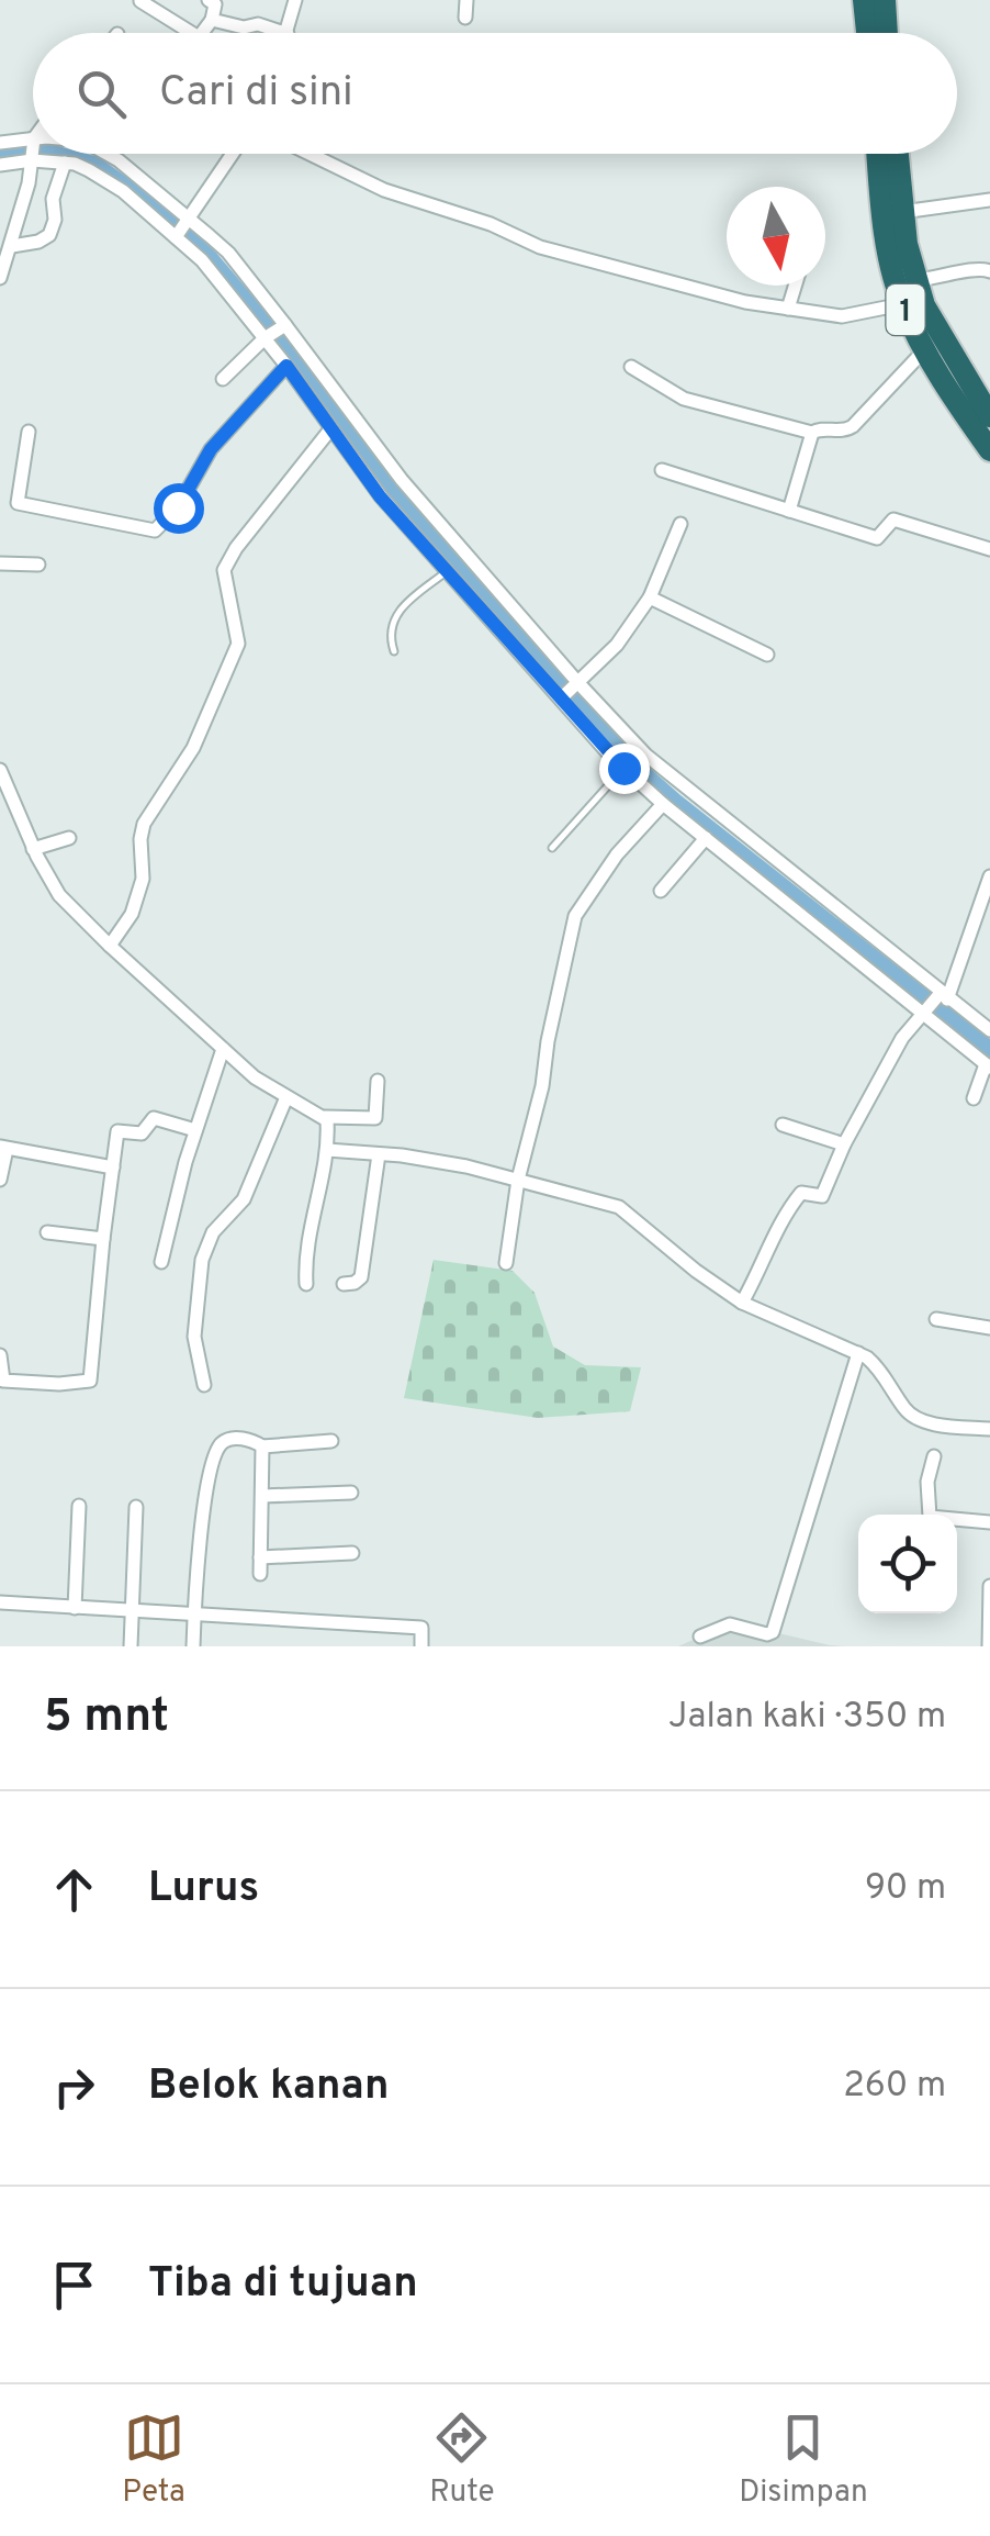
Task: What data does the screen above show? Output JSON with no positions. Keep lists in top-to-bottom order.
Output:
{
  "streets": {
    "highway": ["1"]
  },
  "north": "bottom",
  "page": {
    "search": "Cari di sini",
    "heading": ["5 mnt", "Jalan kaki · 350 m"],
    "list": [
      ["Lurus", "90 m"],
      ["Belok kanan", "260 m"],
      "Tiba di tujuan"
    ],
    "nav": ["Peta", "Rute", "Disimpan"]
  }
}
